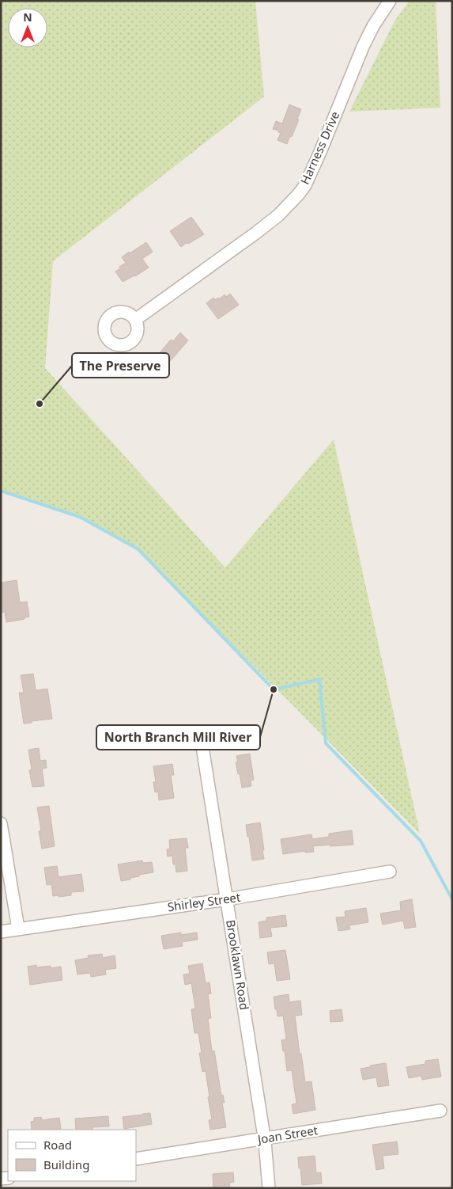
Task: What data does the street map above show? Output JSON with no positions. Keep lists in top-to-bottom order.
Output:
{
  "streets": {
    "street": [
      "Harness Drive",
      "Shirley Street",
      "Brooklawn Road",
      "Joan Street"
    ]
  },
  "crossings": [
    ["Shirley Street", "Brooklawn Road"],
    ["Brooklawn Road", "Joan Street"]
  ],
  "places": ["The Preserve", "North Branch Mill River"],
  "legend": ["Road", "Building"],
  "north": "top"
}
